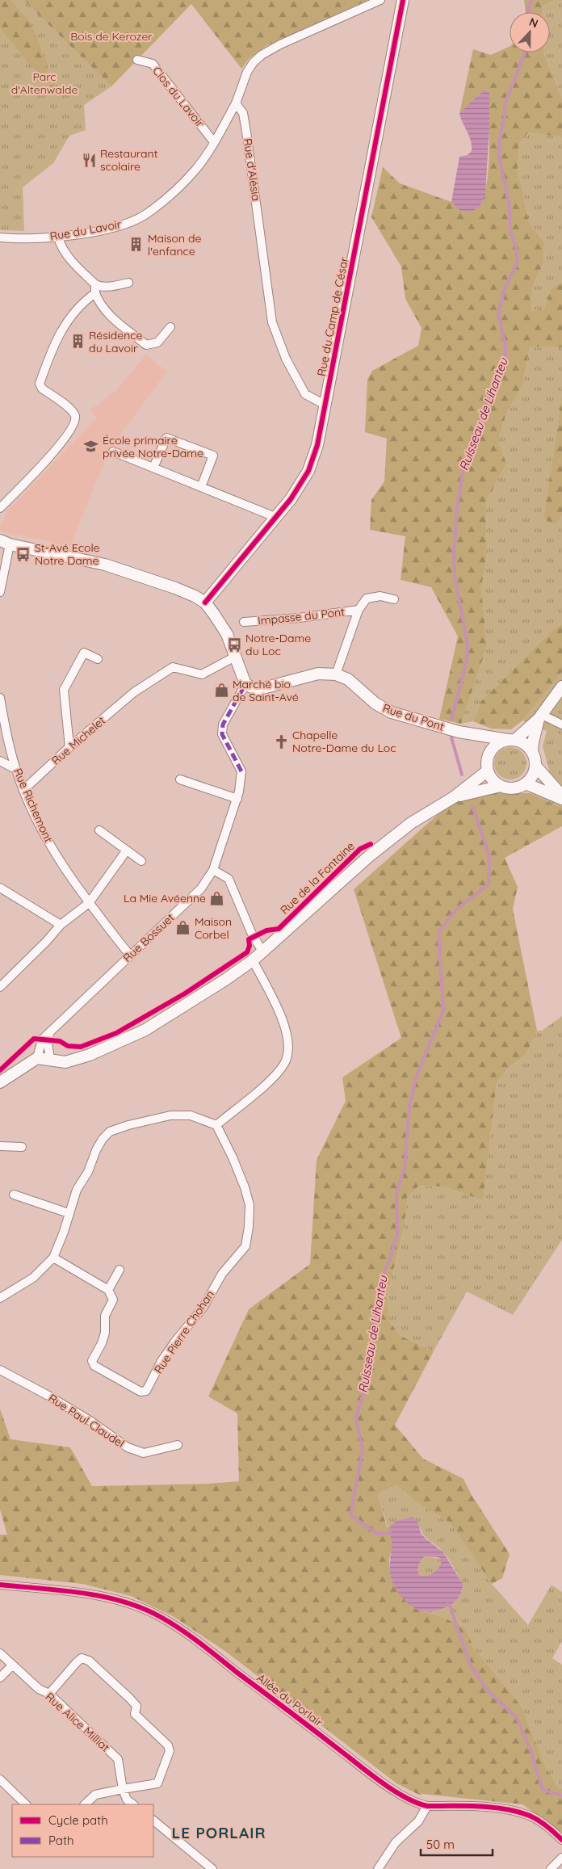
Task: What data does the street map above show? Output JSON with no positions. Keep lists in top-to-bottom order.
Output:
{
  "streets": {
    "main road": ["Rue du Camp de César", "Rue du Pont", "Rue de la Fontaine"],
    "street": [
      "Clos du Lavoir",
      "Rue d'Alésia",
      "Rue du Lavoir",
      "Impasse du Pont",
      "Rue Michelet",
      "Rue Richemont",
      "Rue Bossuet",
      "Rue Pierre Chohan",
      "Rue Paul Claudel",
      "Allée du Porlair",
      "Rue Alice Milliat"
    ]
  },
  "crossings": [
    ["Clos du Lavoir", "Rue du Lavoir"],
    ["Rue d'Alésia", "Rue du Lavoir"],
    ["Rue d'Alésia", "Rue du Camp de César"],
    ["Impasse du Pont", "Rue du Pont"],
    ["Rue du Pont", "Rue de la Fontaine"],
    ["Rue Michelet", "Rue Richemont"],
    ["Rue Richemont", "Rue Bossuet"],
    ["Rue de la Fontaine", "Rue Bossuet"]
  ],
  "districts": ["LE PORLAIR"],
  "water": ["Ruisseau de Lihanteu"],
  "parks": ["Bois de Kerozer", "Parc d'Altenwalde"],
  "places": {
    "restaurant": ["Restaurant scolaire"],
    "building": ["Maison de l'enfance", "Résidence du Lavoir"],
    "school or university": ["École primaire privée Notre-Dame"],
    "bus stop": ["St-Avé Ecole Notre Dame", "Notre-Dame du Loc"],
    "shop": ["Marché bio de Saint-Avé", "La Mie Avéenne", "Maison Corbel"],
    "church": ["Chapelle Notre-Dame du Loc"]
  },
  "legend": ["Cycle path", "Path"],
  "scale_bar": "50 m",
  "north": "top"
}
